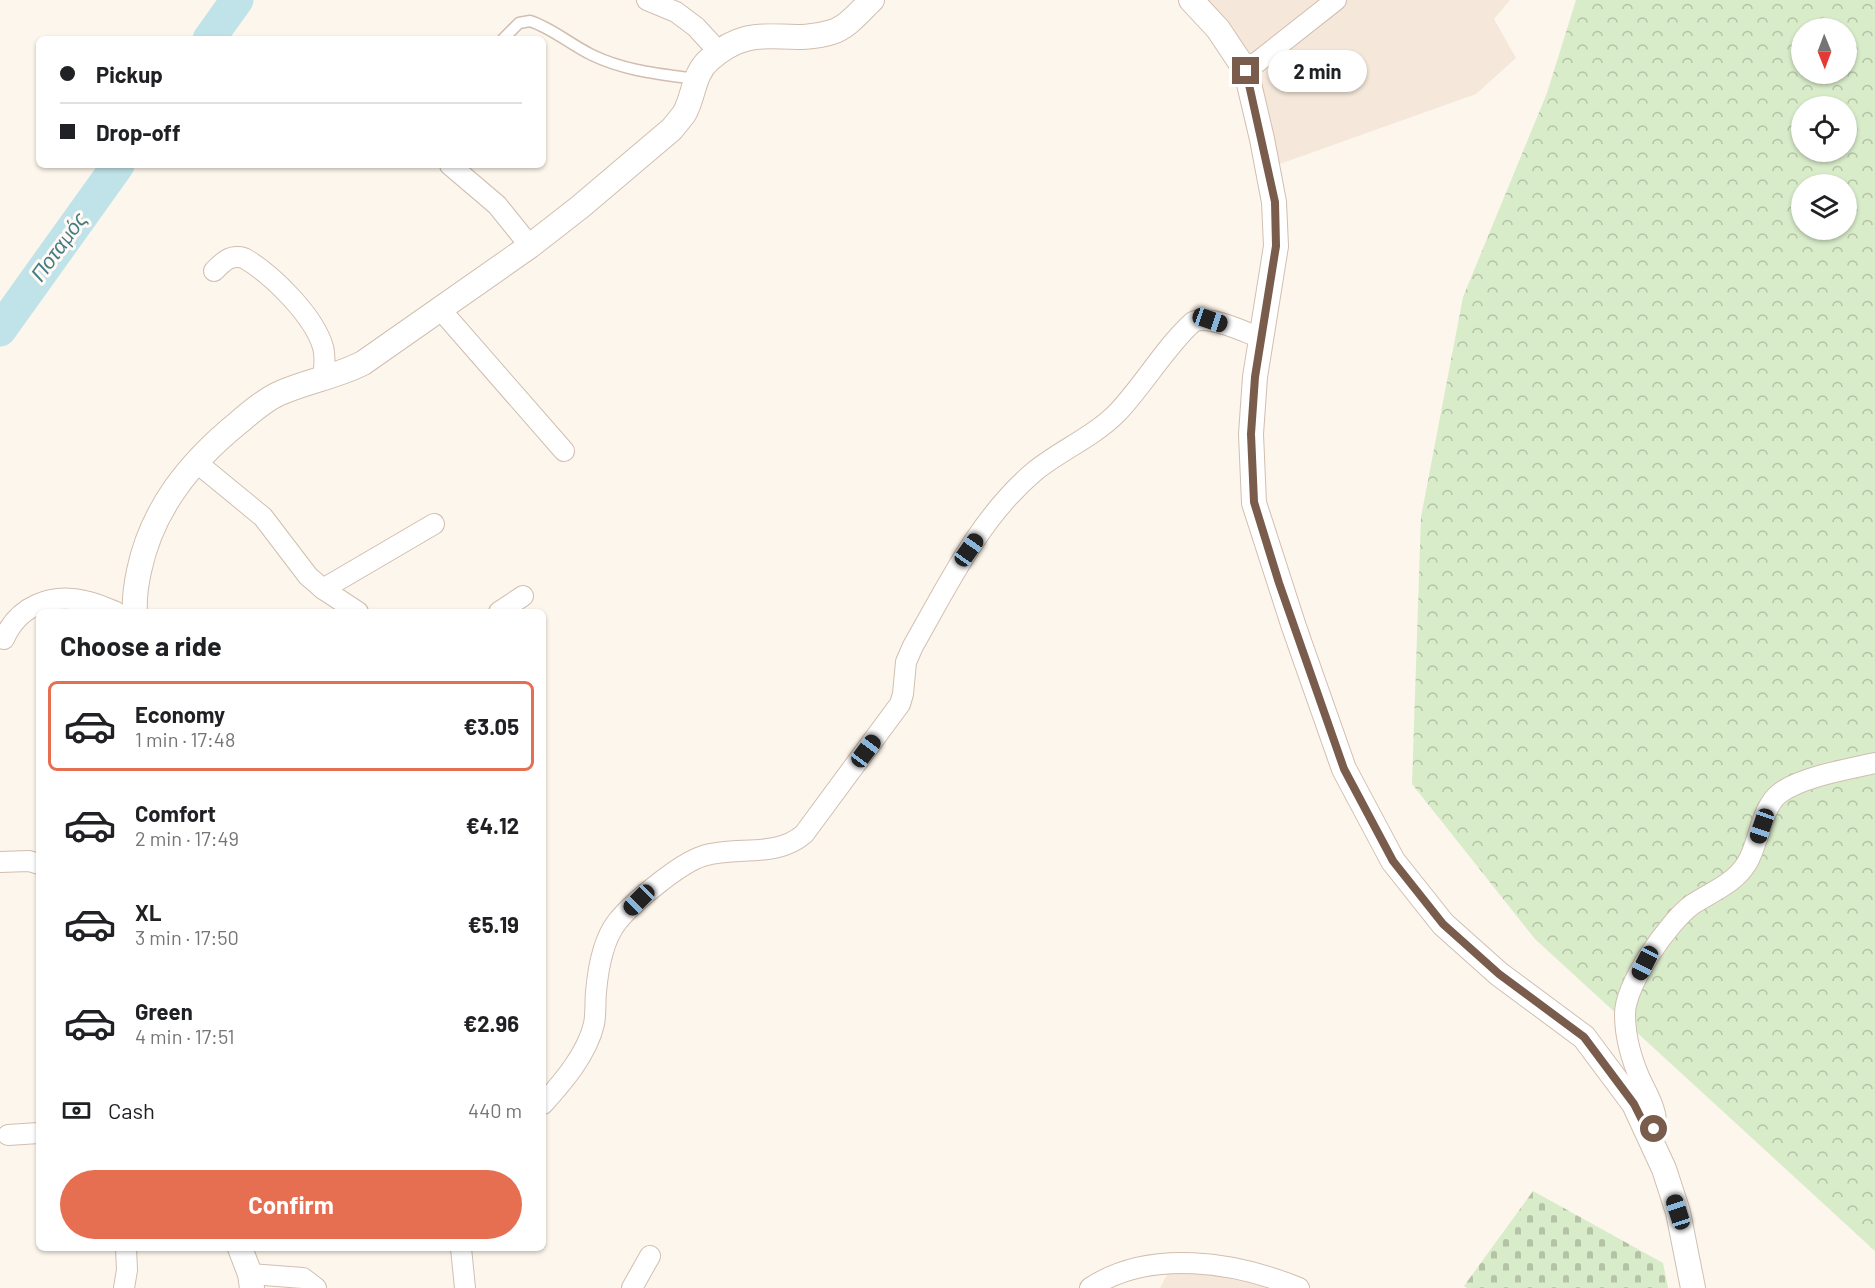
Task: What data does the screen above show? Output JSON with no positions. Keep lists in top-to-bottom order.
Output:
{
  "water": ["Ποταμός"],
  "north": "bottom",
  "page": {
    "banner": ["Pickup", "Drop-off"],
    "bubble": "2 min",
    "heading": "Choose a ride",
    "list": [
      {
        "name": "Economy",
        "note": "1 min · 17:48",
        "value": "€3.05"
      },
      {
        "name": "Comfort",
        "note": "2 min · 17:49",
        "value": "€4.12"
      },
      {
        "name": "XL",
        "note": "3 min · 17:50",
        "value": "€5.19"
      },
      {
        "name": "Green",
        "note": "4 min · 17:51",
        "value": "€2.96"
      }
    ],
    "pay": ["Cash", "440 m"],
    "buttons": "Confirm"
  }
}
